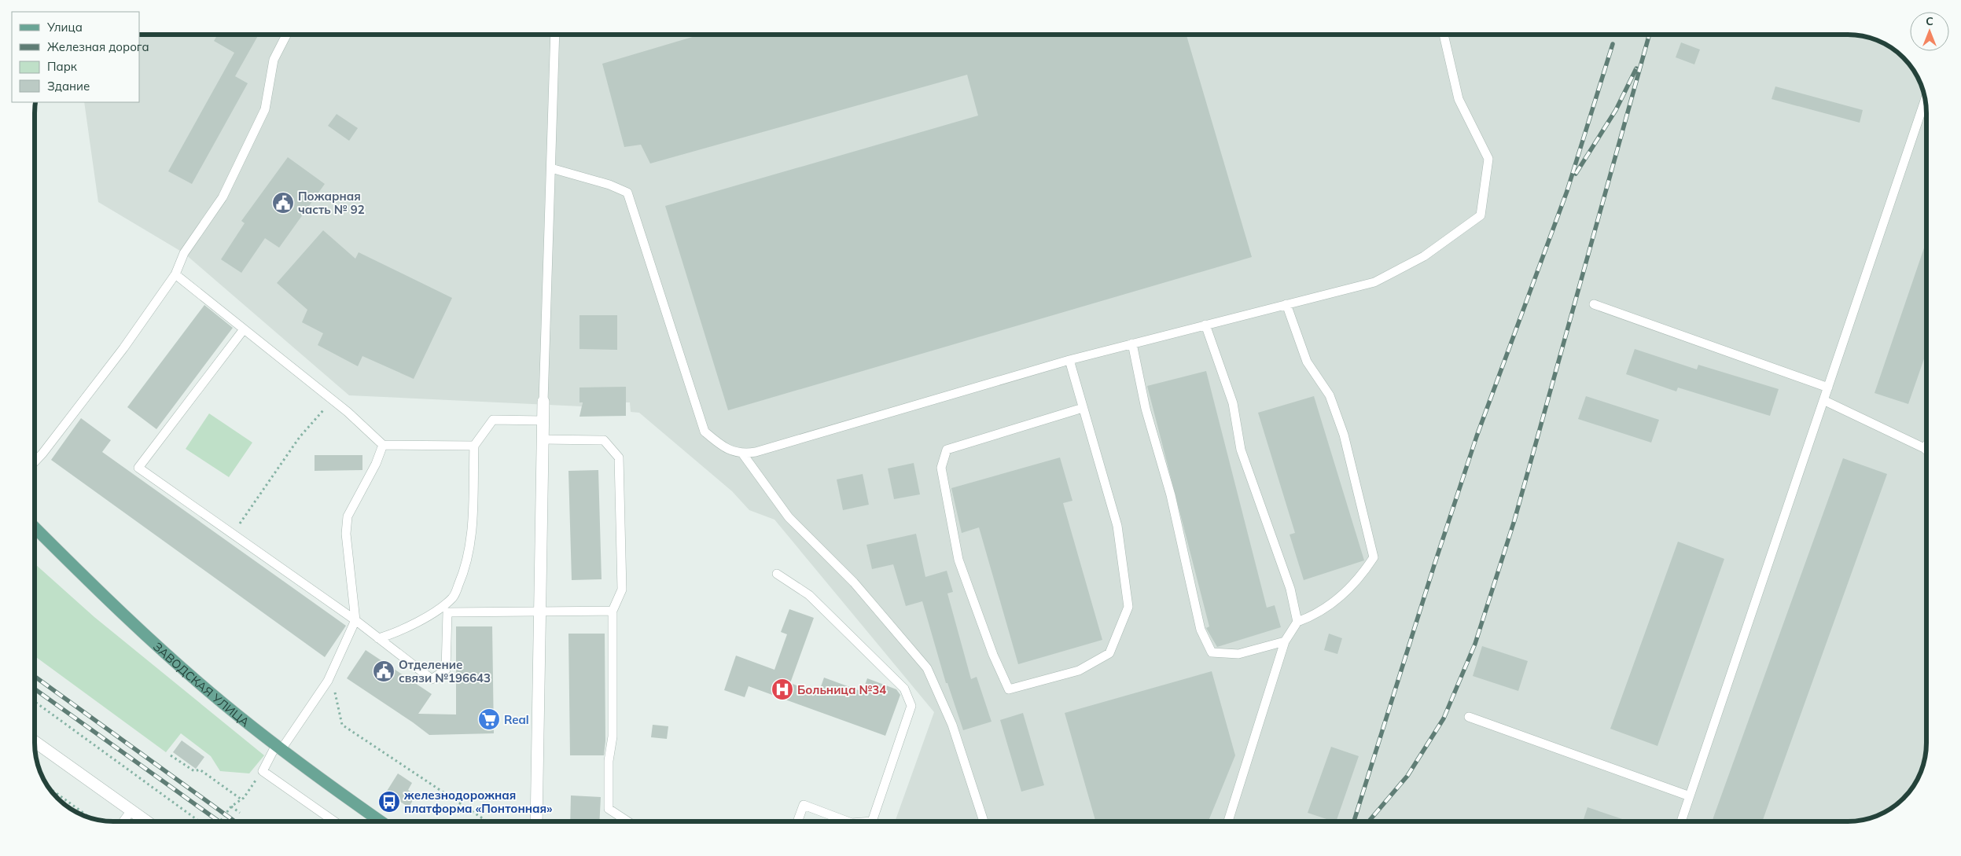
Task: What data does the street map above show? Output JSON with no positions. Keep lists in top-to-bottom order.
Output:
{
  "streets": {
    "main road": ["ЗАВОДСКАЯ УЛИЦА"]
  },
  "places": {
    "public building": ["Пожарная часть № 92", "Отделение связи №196643"],
    "hospital": ["Больница №34"],
    "supermarket": ["Real"],
    "bus stop": ["железнодорожная платформа «Понтонная»"]
  },
  "legend": [
    "Улица",
    "Железная дорога",
    "Парк",
    "Здание"
  ],
  "north": "top"
}
